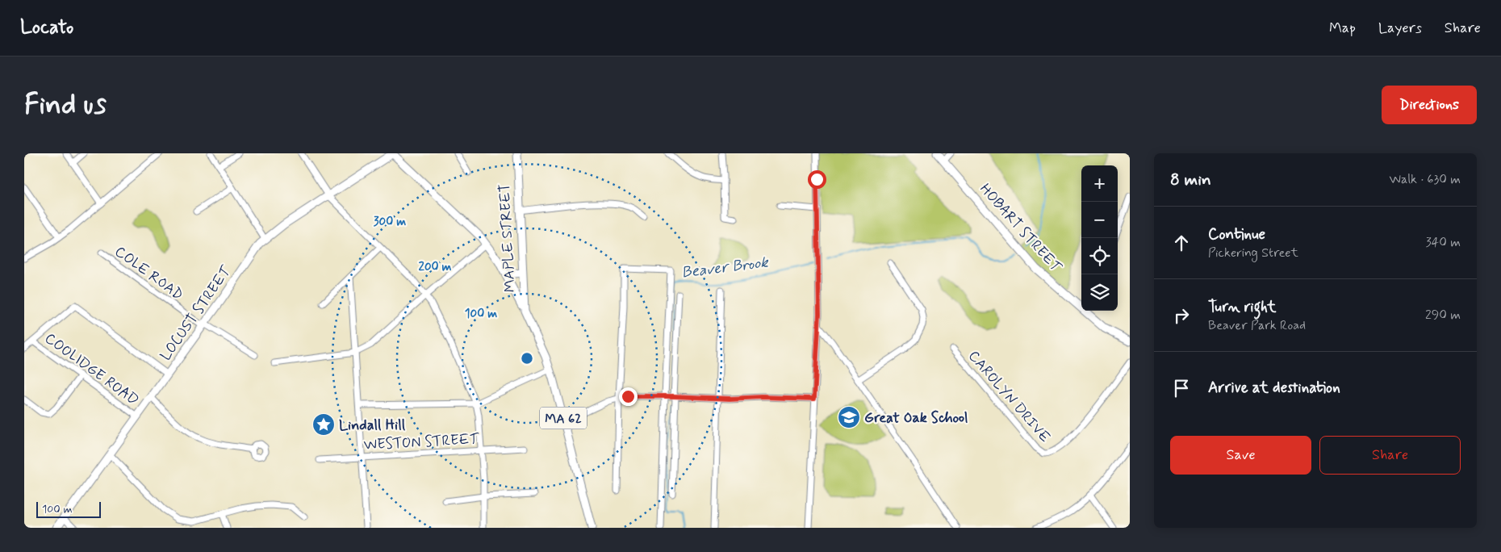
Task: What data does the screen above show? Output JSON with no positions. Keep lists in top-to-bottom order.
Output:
{
  "streets": {
    "main road": [
      "HOBART STREET",
      "MAPLE STREET",
      "LOCUST STREET",
      "MA 62"
    ],
    "street": [
      "COLE ROAD",
      "COOLIDGE ROAD",
      "CAROLYN DRIVE",
      "WESTON STREET"
    ]
  },
  "crossings": [
    ["MAPLE STREET", "MA 62"],
    ["COLE ROAD", "LOCUST STREET"],
    ["LOCUST STREET", "COOLIDGE ROAD"],
    ["LOCUST STREET", "MA 62"]
  ],
  "water": ["Beaver Brook"],
  "places": {
    "school or university": ["Great Oak School"],
    "place": ["Lindall Hill"]
  },
  "scale_bar": "100 m",
  "page": {
    "header": "Locato",
    "nav": ["Map", "Layers", "Share"],
    "buttons": [
      "Directions",
      ["Save", "Share"]
    ],
    "title": "Find us",
    "heading": ["8 min", "Walk · 630 m"],
    "map_buttons": ["+", "−"],
    "list": [
      ["Continue", "Pickering Street", "340 m"],
      ["Turn right", "Beaver Park Road", "290 m"],
      "Arrive at destination"
    ],
    "scale": "100 m"
  },
  "rings": ["300 m", "200 m", "100 m"]
}
